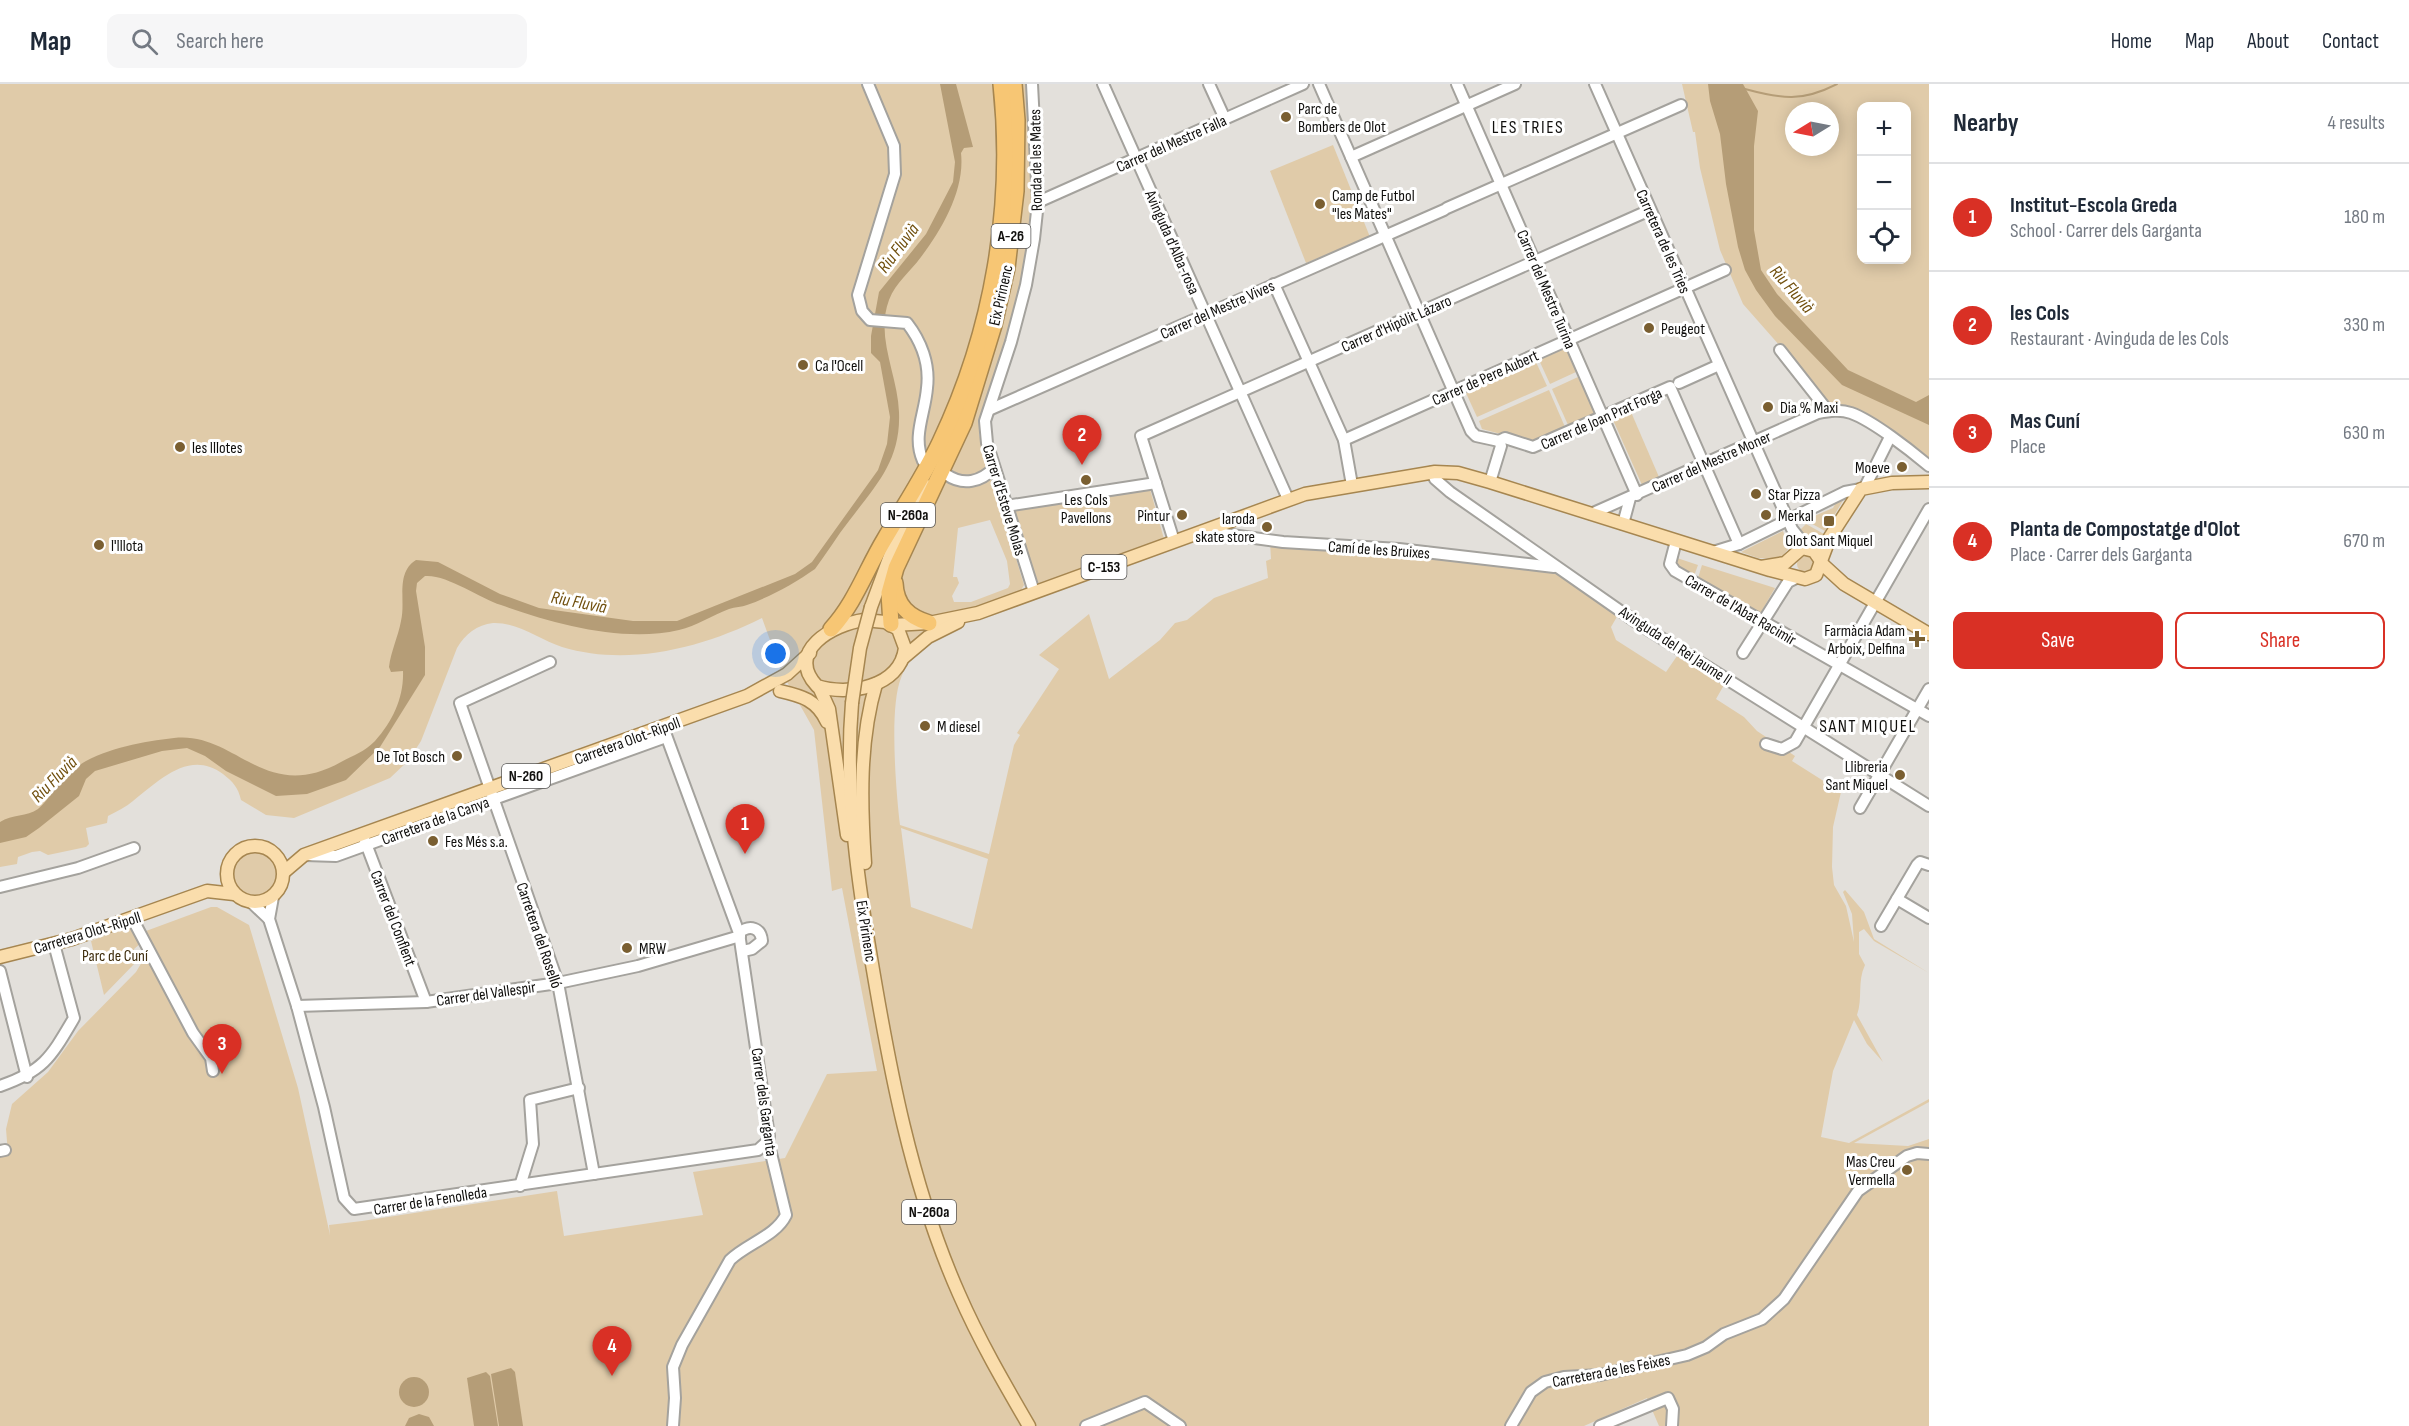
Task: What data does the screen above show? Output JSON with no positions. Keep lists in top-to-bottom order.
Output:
{
  "streets": {
    "highway": ["A-26", "Eix Pirinenc", "N-260"],
    "main road": ["N-260a", "C-153", "Carretera Olot-Ripoll"],
    "street": [
      "Carrer del Mestre Falla",
      "Ronda de les Mates",
      "Carretera de les Tries",
      "Avinguda d'Alba-rosa",
      "Carrer del Mestre Turina",
      "Carrer del Mestre Vives",
      "Carrer d'Hipòlit Lázaro",
      "Carrer de Pere Aubert",
      "Carrer de Joan Prat Forga",
      "Carrer del Mestre Moner",
      "Carrer d'Esteve Molas",
      "Camí de les Bruixes",
      "Carrer de l'Abat Racimir",
      "Avinguda del Rei Jaume II",
      "Carrer del Conflent",
      "Carretera del Roselló",
      "Carrer del Vallespir",
      "Carrer dels Garganta",
      "Carrer de la Fenolleda",
      "Carretera de les Feixes"
    ]
  },
  "crossings": [
    ["Carrer del Mestre Falla", "Ronda de les Mates"],
    ["Carrer del Mestre Falla", "Avinguda d'Alba-rosa"],
    ["Ronda de les Mates", "Carrer del Mestre Vives"],
    ["Ronda de les Mates", "Carrer d'Esteve Molas"],
    ["Carretera de les Tries", "Carrer del Mestre Vives"],
    ["Carretera de les Tries", "Carrer d'Hipòlit Lázaro"],
    ["Carretera de les Tries", "Carrer de Pere Aubert"],
    ["Carretera de les Tries", "Carrer de Joan Prat Forga"],
    ["Carretera de les Tries", "Carrer del Mestre Moner"],
    ["Carretera de les Tries", "C-153"],
    ["Avinguda d'Alba-rosa", "Carrer del Mestre Vives"],
    ["Avinguda d'Alba-rosa", "Carrer d'Hipòlit Lázaro"],
    ["Avinguda d'Alba-rosa", "C-153"],
    ["Carrer del Mestre Turina", "Carrer del Mestre Vives"],
    ["Carrer del Mestre Turina", "Carrer d'Hipòlit Lázaro"],
    ["Carrer del Mestre Turina", "Carrer de Pere Aubert"],
    ["Carrer del Mestre Turina", "Carrer de Joan Prat Forga"],
    ["Carrer del Mestre Turina", "Carrer del Mestre Moner"],
    ["Eix Pirinenc", "N-260a"],
    ["Eix Pirinenc", "N-260"],
    ["Carrer del Mestre Vives", "Carrer de Joan Prat Forga"],
    ["Carrer del Mestre Vives", "Carrer d'Esteve Molas"],
    ["Carrer d'Hipòlit Lázaro", "Carrer de Joan Prat Forga"],
    ["Carrer de Pere Aubert", "Carrer de Joan Prat Forga"],
    ["Carrer del Mestre Moner", "C-153"],
    ["Carrer d'Esteve Molas", "C-153"],
    ["N-260a", "C-153"],
    ["N-260a", "Carretera Olot-Ripoll"],
    ["N-260a", "N-260"],
    ["Camí de les Bruixes", "C-153"],
    ["Camí de les Bruixes", "Avinguda del Rei Jaume II"],
    ["C-153", "Carrer de l'Abat Racimir"],
    ["C-153", "Avinguda del Rei Jaume II"],
    ["C-153", "Carretera Olot-Ripoll"],
    ["C-153", "N-260"],
    ["Carretera Olot-Ripoll", "N-260"],
    ["Carretera Olot-Ripoll", "Carrer del Conflent"],
    ["Carretera Olot-Ripoll", "Carretera del Roselló"],
    ["Carretera Olot-Ripoll", "Carrer dels Garganta"],
    ["Carrer del Conflent", "Carrer del Vallespir"],
    ["Carretera del Roselló", "Carrer del Vallespir"],
    ["Carretera del Roselló", "Carrer de la Fenolleda"],
    ["Carrer del Vallespir", "Carrer dels Garganta"],
    ["Carrer del Vallespir", "Carrer de la Fenolleda"],
    ["Carrer dels Garganta", "Carrer de la Fenolleda"]
  ],
  "districts": ["LES TRIES", "SANT MIQUEL"],
  "water": ["Riu Fluvià"],
  "parks": ["Parc de Cuní"],
  "places": {
    "other": [
      "Parc de Bombers de Olot",
      "Camp de Futbol \"les Mates\"",
      "Peugeot",
      "Ca l'Ocell",
      "Dia % Maxi",
      "les Illotes",
      "Moeve",
      "Les Cols Pavellons",
      "Star Pizza",
      "Pintur",
      "Merkal",
      "laroda skate store",
      "l'Illota",
      "M diesel",
      "De Tot Bosch",
      "Llibreria Sant Miquel",
      "Fes Més s.a.",
      "MRW",
      "Mas Creu Vermella"
    ],
    "transit": ["Olot Sant Miquel"],
    "health": ["Farmàcia Adam Arboix, Delfina"]
  },
  "north": "left",
  "page": {
    "header": "Map",
    "search": "Search here",
    "nav": [
      "Home",
      "Map",
      "About",
      "Contact"
    ],
    "heading": ["Nearby", "4 results"],
    "map_buttons": ["+", "−"],
    "list": [
      {
        "mark": "1",
        "name": "Institut-Escola Greda",
        "note": "School · Carrer dels Garganta",
        "value": "180 m"
      },
      {
        "mark": "2",
        "name": "les Cols",
        "note": "Restaurant · Avinguda de les Cols",
        "value": "330 m"
      },
      {
        "mark": "3",
        "name": "Mas Cuní",
        "note": "Place",
        "value": "630 m"
      },
      {
        "mark": "4",
        "name": "Planta de Compostatge d'Olot",
        "note": "Place · Carrer dels Garganta",
        "value": "670 m"
      }
    ],
    "pins": [
      "2",
      "1",
      "3",
      "4"
    ],
    "buttons": ["Save", "Share"]
  }
}
